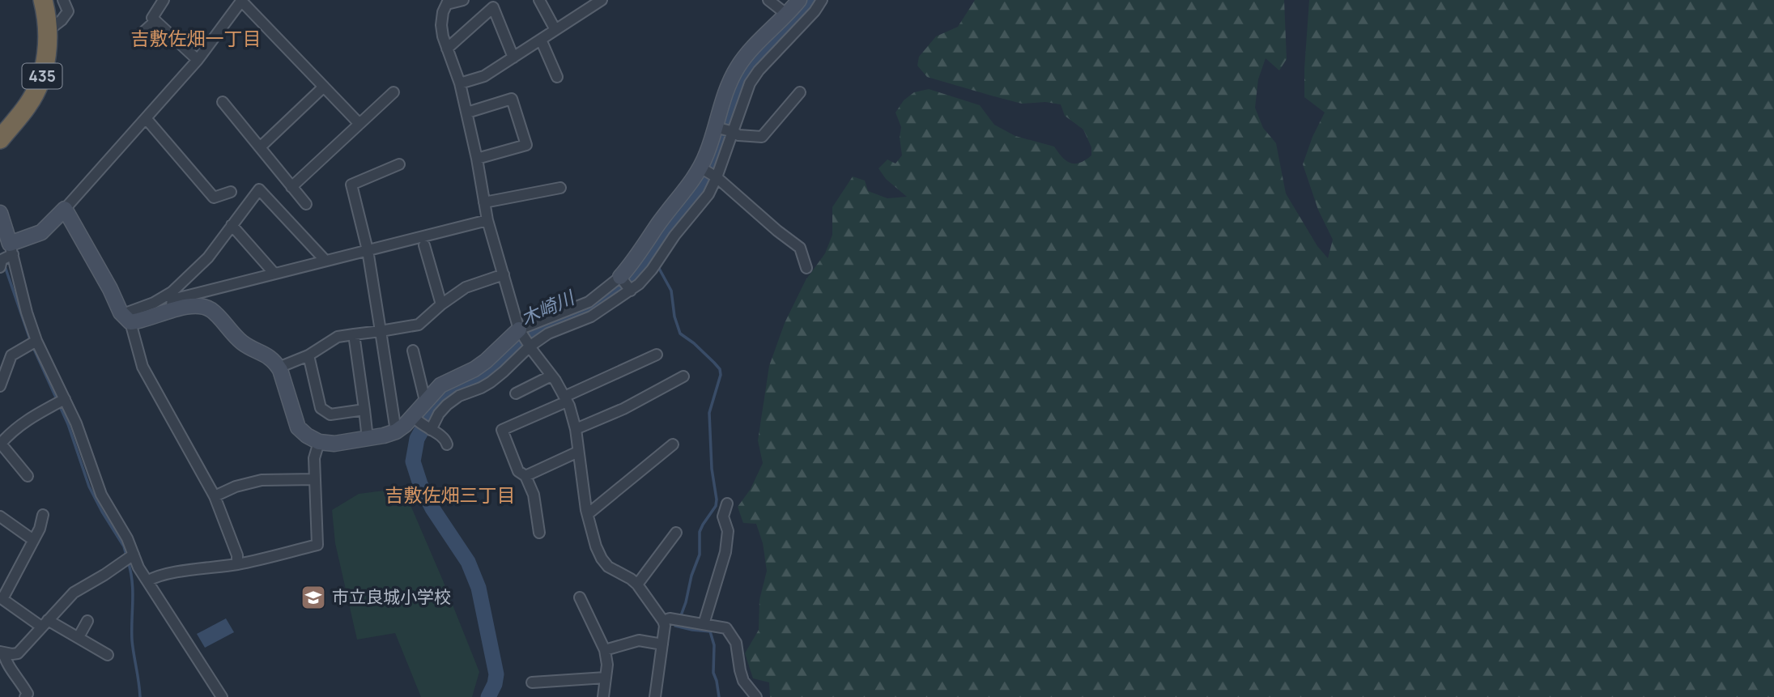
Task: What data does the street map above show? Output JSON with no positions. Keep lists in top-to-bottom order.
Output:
{
  "streets": {
    "highway": ["435"]
  },
  "districts": ["吉敷佐畑一丁目", "吉敷佐畑三丁目"],
  "water": ["木崎川"],
  "places": {
    "school or university": ["市立良城小学校"]
  }
}
